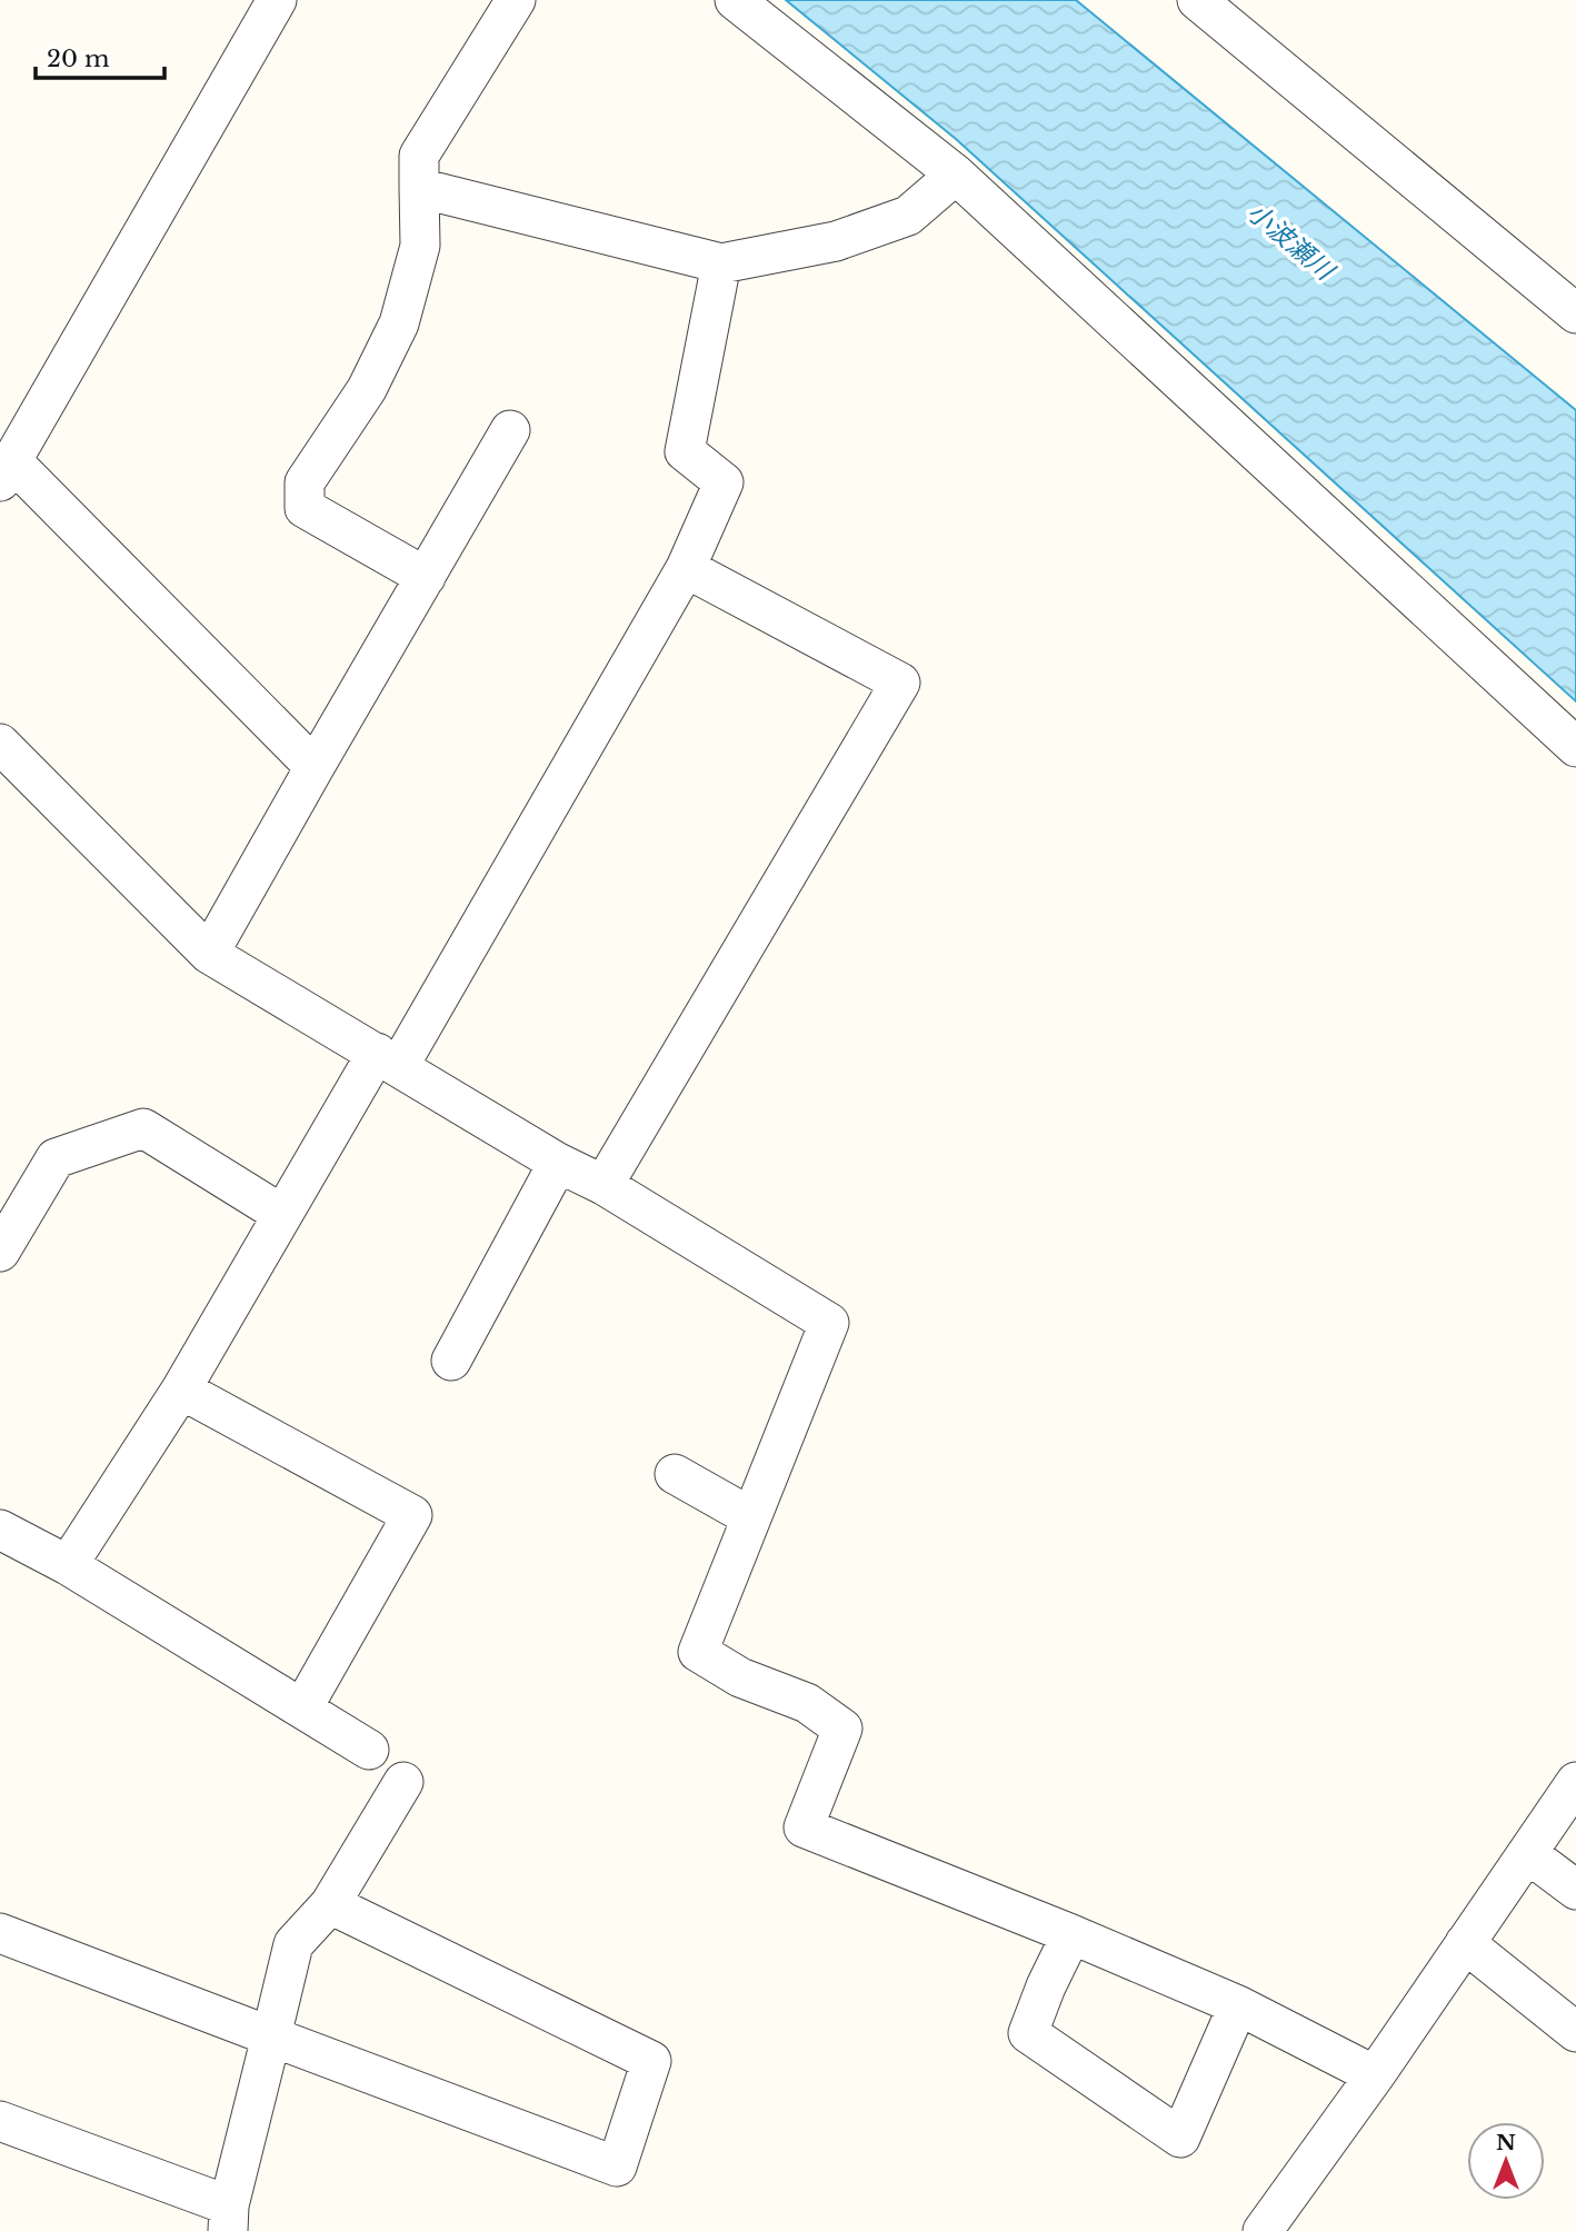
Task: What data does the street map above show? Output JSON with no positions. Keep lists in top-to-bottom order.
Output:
{
  "water": ["小波瀬川"],
  "scale_bar": "20 m",
  "north": "top"
}
